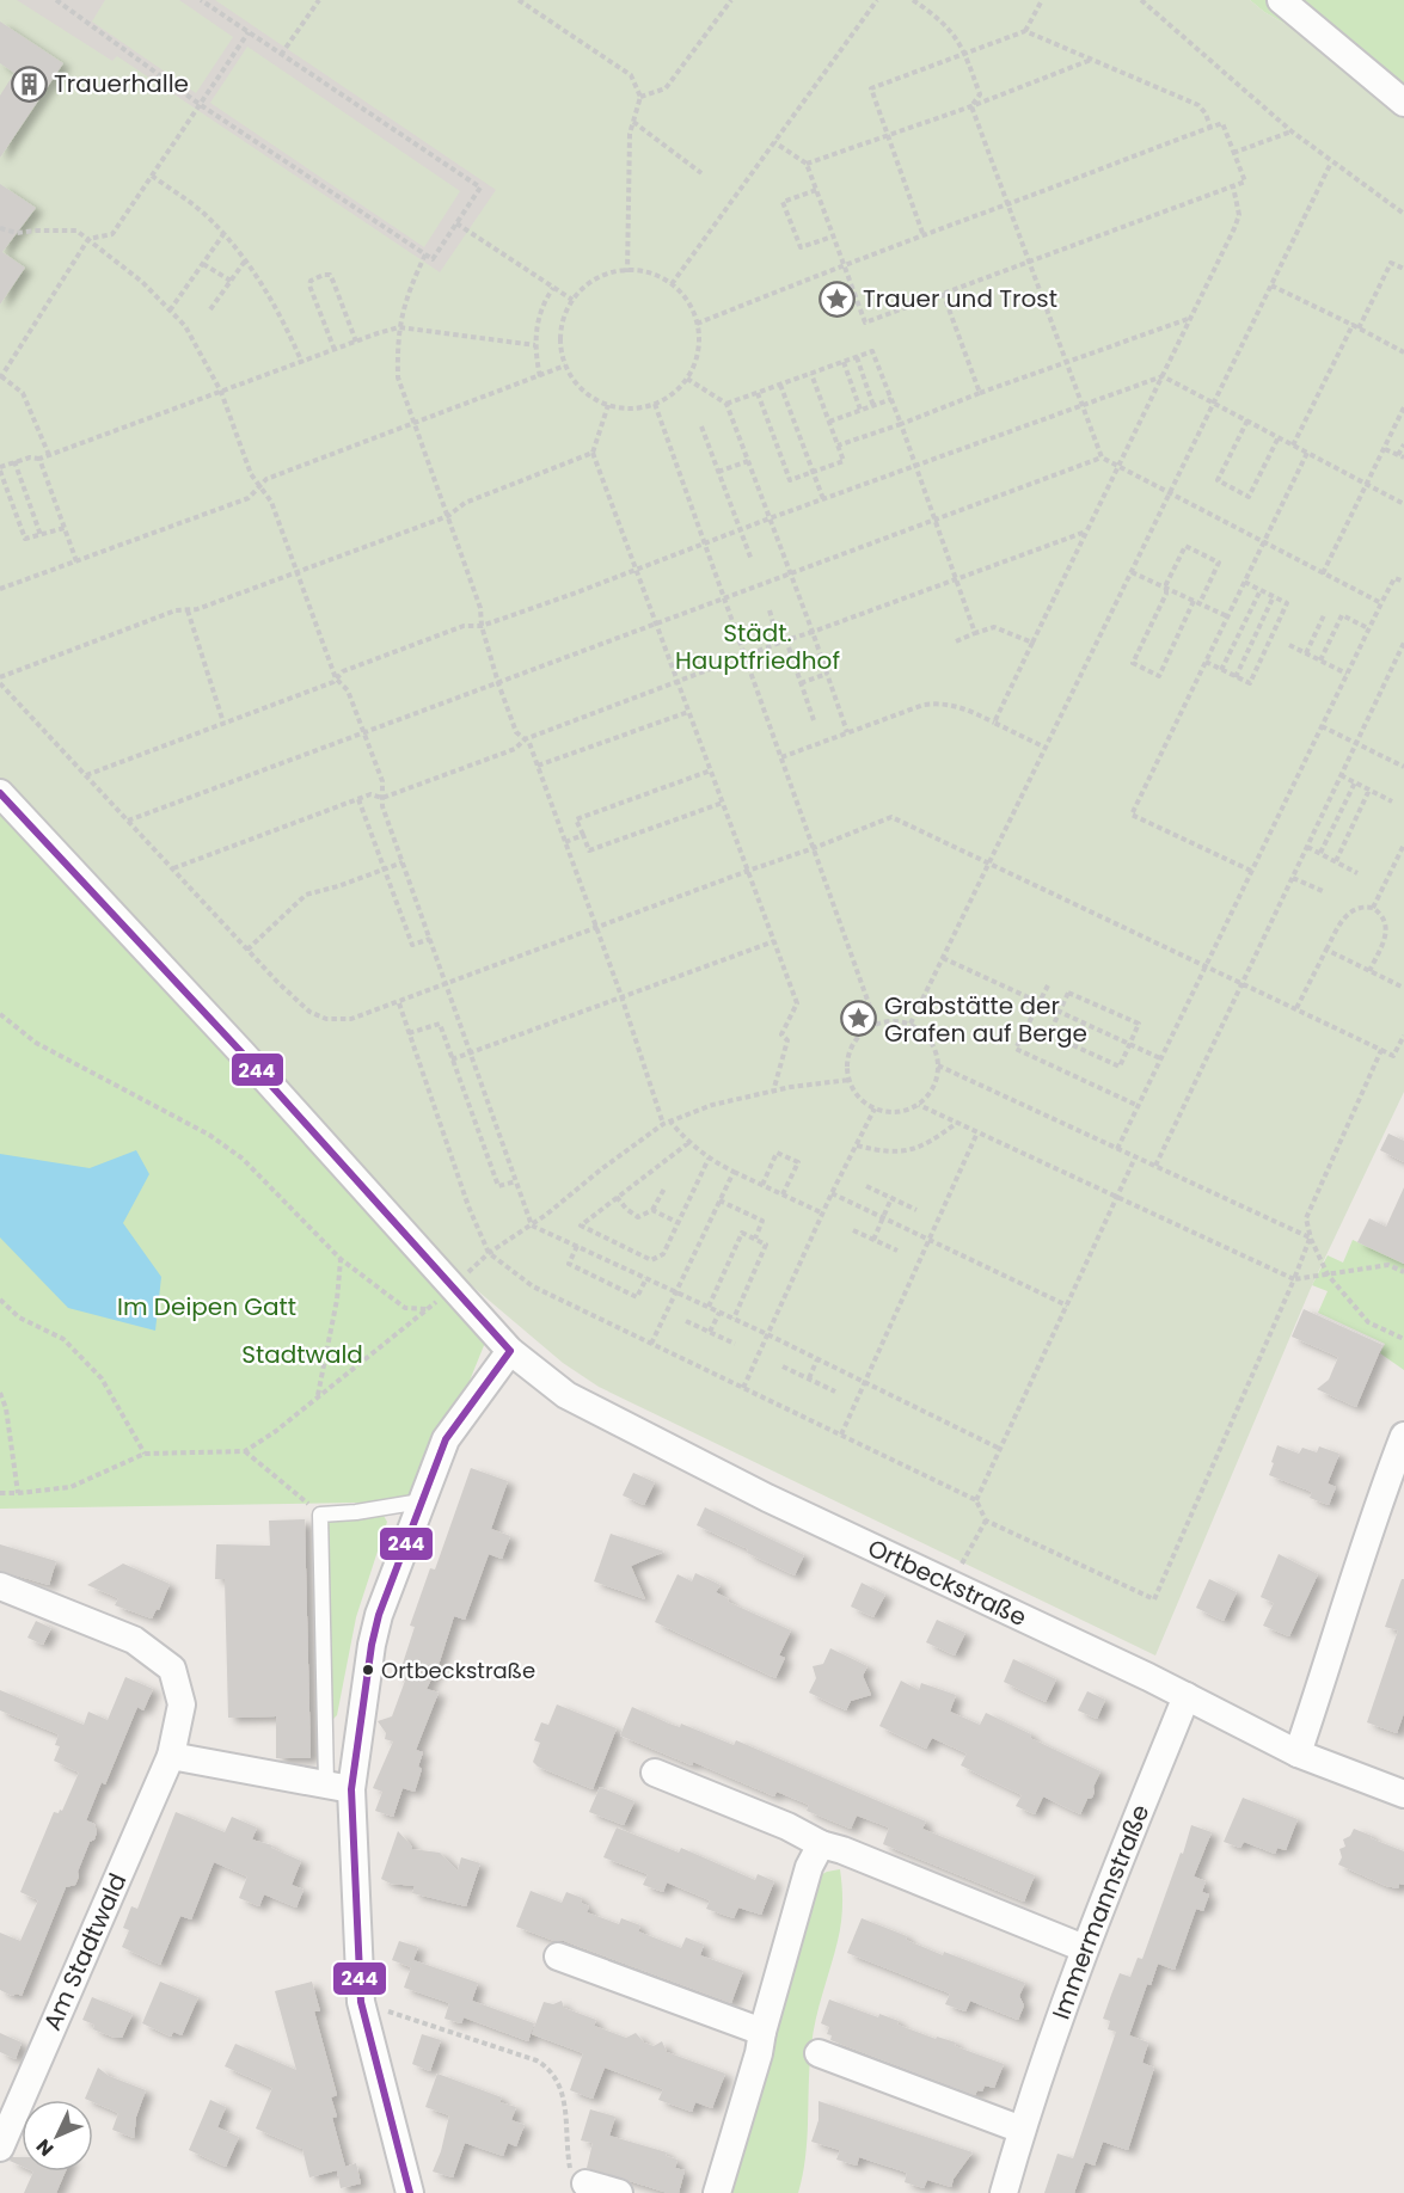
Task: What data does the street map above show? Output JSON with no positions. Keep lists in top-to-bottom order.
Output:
{
  "streets": {
    "street": ["Ortbeckstraße", "Immermannstraße", "Am Stadtwald"]
  },
  "crossings": [
    ["Ortbeckstraße", "Immermannstraße"]
  ],
  "parks": ["Städt. Hauptfriedhof", "Im Deipen Gatt", "Stadtwald"],
  "places": {
    "building": ["Trauerhalle"],
    "place": ["Trauer und Trost", "Grabstätte der Grafen auf Berge"],
    "other": ["Ortbeckstraße"]
  },
  "lines": ["transit line 244"],
  "north": "bottom left"
}
